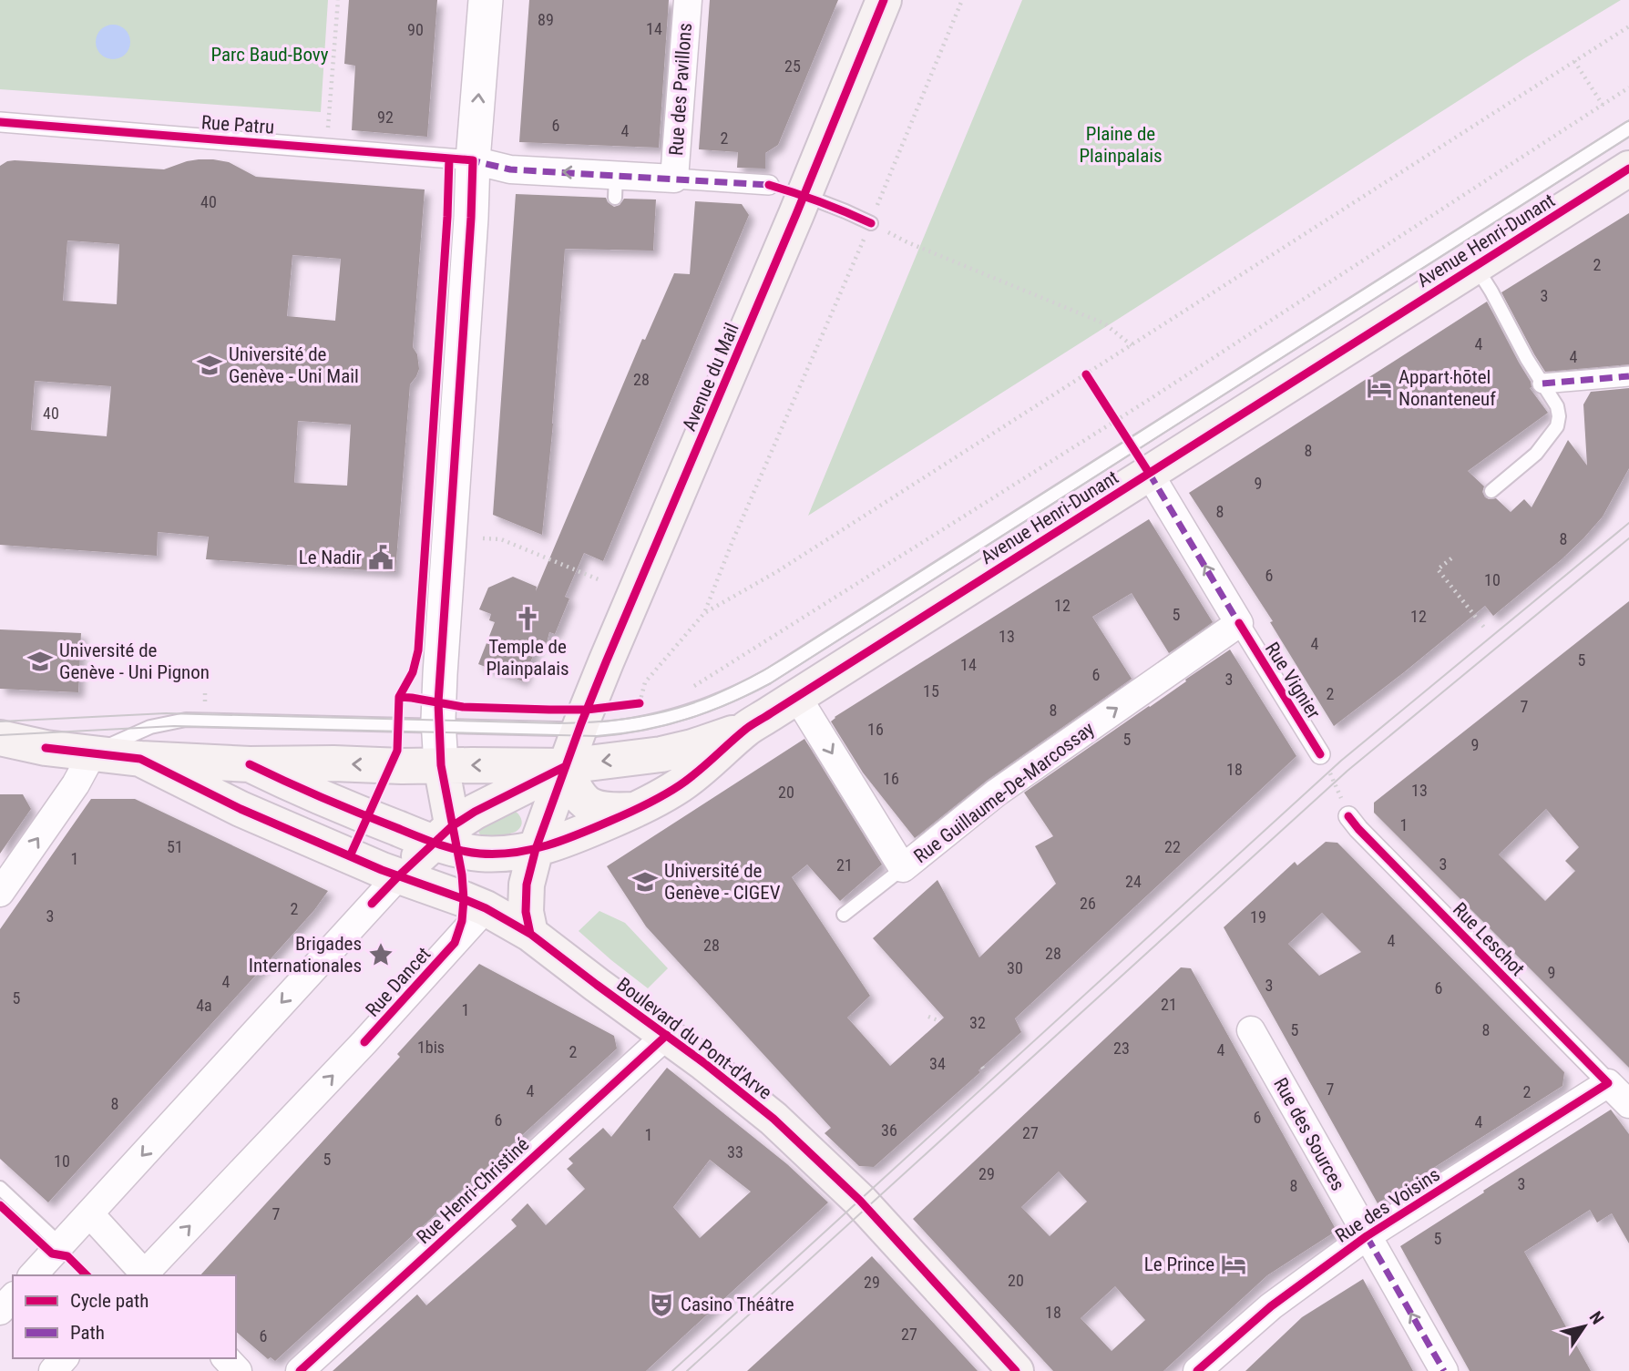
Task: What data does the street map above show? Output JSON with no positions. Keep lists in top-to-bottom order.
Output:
{
  "streets": {
    "main road": ["Avenue Henri-Dunant", "Avenue du Mail", "Boulevard du Pont-d'Arve"],
    "street": [
      "Rue des Pavillons",
      "Rue Patru",
      "Rue Vignier",
      "Rue Guillaume-De-Marcossay",
      "Rue Leschot",
      "Rue Dancet",
      "Rue des Sources",
      "Rue Henri-Christiné",
      "Rue des Voisins"
    ]
  },
  "crossings": [
    ["Rue des Pavillons", "Rue Patru"],
    ["Avenue Henri-Dunant", "Avenue du Mail"],
    ["Avenue Henri-Dunant", "Rue Vignier"],
    ["Avenue Henri-Dunant", "Rue Guillaume-De-Marcossay"],
    ["Rue Vignier", "Rue Guillaume-De-Marcossay"],
    ["Rue Leschot", "Rue des Voisins"],
    ["Rue Dancet", "Boulevard du Pont-d'Arve"],
    ["Boulevard du Pont-d'Arve", "Rue Henri-Christiné"],
    ["Rue des Sources", "Rue des Voisins"]
  ],
  "one_way": ["Rue Vignier", "Rue des Sources"],
  "parks": ["Parc Baud-Bovy", "Plaine de Plainpalais"],
  "places": {
    "school or university": ["Université de Genève - Uni Mail", "Université de Genève - Uni Pignon", "Université de Genève - CIGEV"],
    "hotel": ["Appart‧hōtel Nonanteneuf", "Le Prince"],
    "public building": ["Le Nadir"],
    "church": ["Temple de Plainpalais"],
    "place": ["Brigades Internationales"],
    "theatre": ["Casino Théâtre"]
  },
  "house_numbers": [
    "89",
    "14",
    "90",
    "25",
    "92",
    "6",
    "4",
    "2",
    "40",
    "2",
    "3",
    "4",
    "4",
    "28",
    "40",
    "8",
    "9",
    "8",
    "8",
    "6",
    "10",
    "12",
    "5",
    "12",
    "13",
    "4",
    "5",
    "14",
    "6",
    "3",
    "15",
    "2",
    "7",
    "8",
    "16",
    "5",
    "9",
    "18",
    "16",
    "13",
    "20",
    "1",
    "51",
    "22",
    "1",
    "3",
    "21",
    "24",
    "26",
    "2",
    "3",
    "19",
    "4",
    "28",
    "28",
    "30",
    "9",
    "4",
    "3",
    "6",
    "5",
    "21",
    "4a",
    "1",
    "32",
    "5",
    "8",
    "1bis",
    "23",
    "4",
    "2",
    "34",
    "7",
    "4",
    "2",
    "8",
    "6",
    "6",
    "4",
    "36",
    "27",
    "1",
    "33",
    "5",
    "10",
    "29",
    "3",
    "8",
    "7",
    "5",
    "20",
    "29",
    "18",
    "27",
    "6"
  ],
  "legend": ["Cycle path", "Path"],
  "north": "top right"
}
